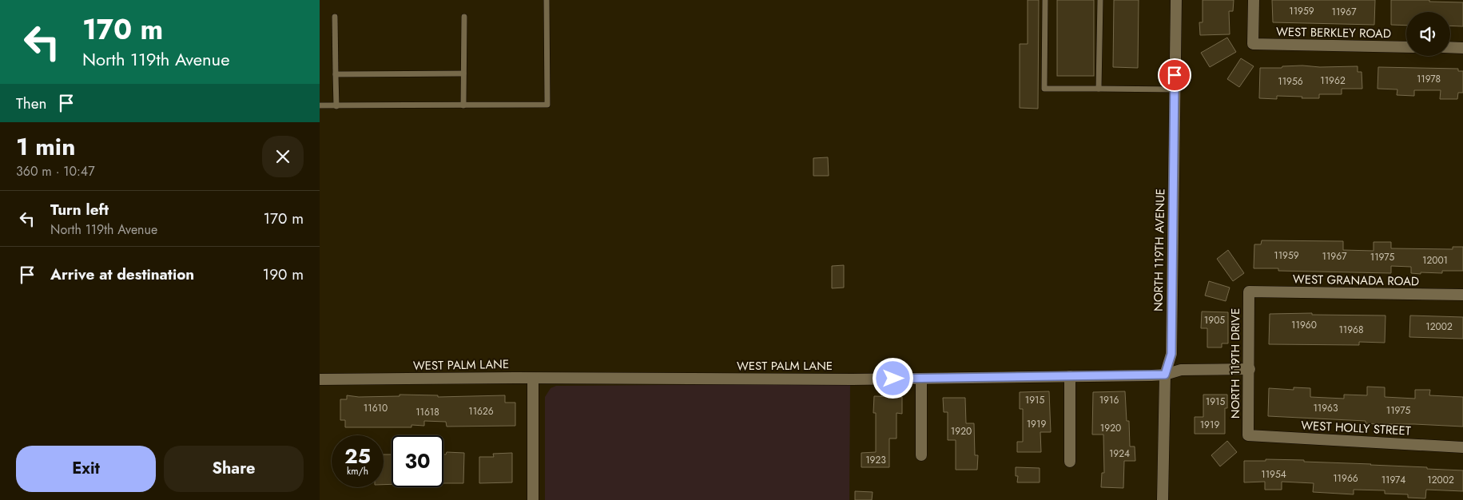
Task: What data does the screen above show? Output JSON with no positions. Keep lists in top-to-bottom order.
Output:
{
  "streets": {
    "street": [
      "WEST BERKLEY ROAD",
      "NORTH 119TH AVENUE",
      "WEST GRANADA ROAD",
      "NORTH 119TH DRIVE",
      "WEST PALM LANE",
      "WEST HOLLY STREET"
    ]
  },
  "crossings": [
    ["NORTH 119TH AVENUE", "WEST PALM LANE"],
    ["WEST GRANADA ROAD", "NORTH 119TH DRIVE"],
    ["NORTH 119TH DRIVE", "WEST PALM LANE"],
    ["NORTH 119TH DRIVE", "WEST HOLLY STREET"]
  ],
  "house_numbers": [
    "11959",
    "11967",
    "11978",
    "11962",
    "11956",
    "11959",
    "11967",
    "11975",
    "12001",
    "1905",
    "11960",
    "12002",
    "11968",
    "1915",
    "1916",
    "1915",
    "11610",
    "11963",
    "11975",
    "11626",
    "11618",
    "1919",
    "1919",
    "1920",
    "1920",
    "1924",
    "1923",
    "11954",
    "11966",
    "11974",
    "12002"
  ],
  "page": {
    "turn": ["170 m", "North 119th Avenue"],
    "then": "Then",
    "heading": ["1 min", "360 m · 10:47"],
    "list": [
      {
        "name": "Turn left",
        "note": "North 119th Avenue",
        "value": "170 m"
      },
      {
        "name": "Arrive at destination",
        "value": "190 m"
      }
    ],
    "speed": "25 km/h",
    "limit": "30",
    "buttons": ["Exit", "Share"]
  }
}
